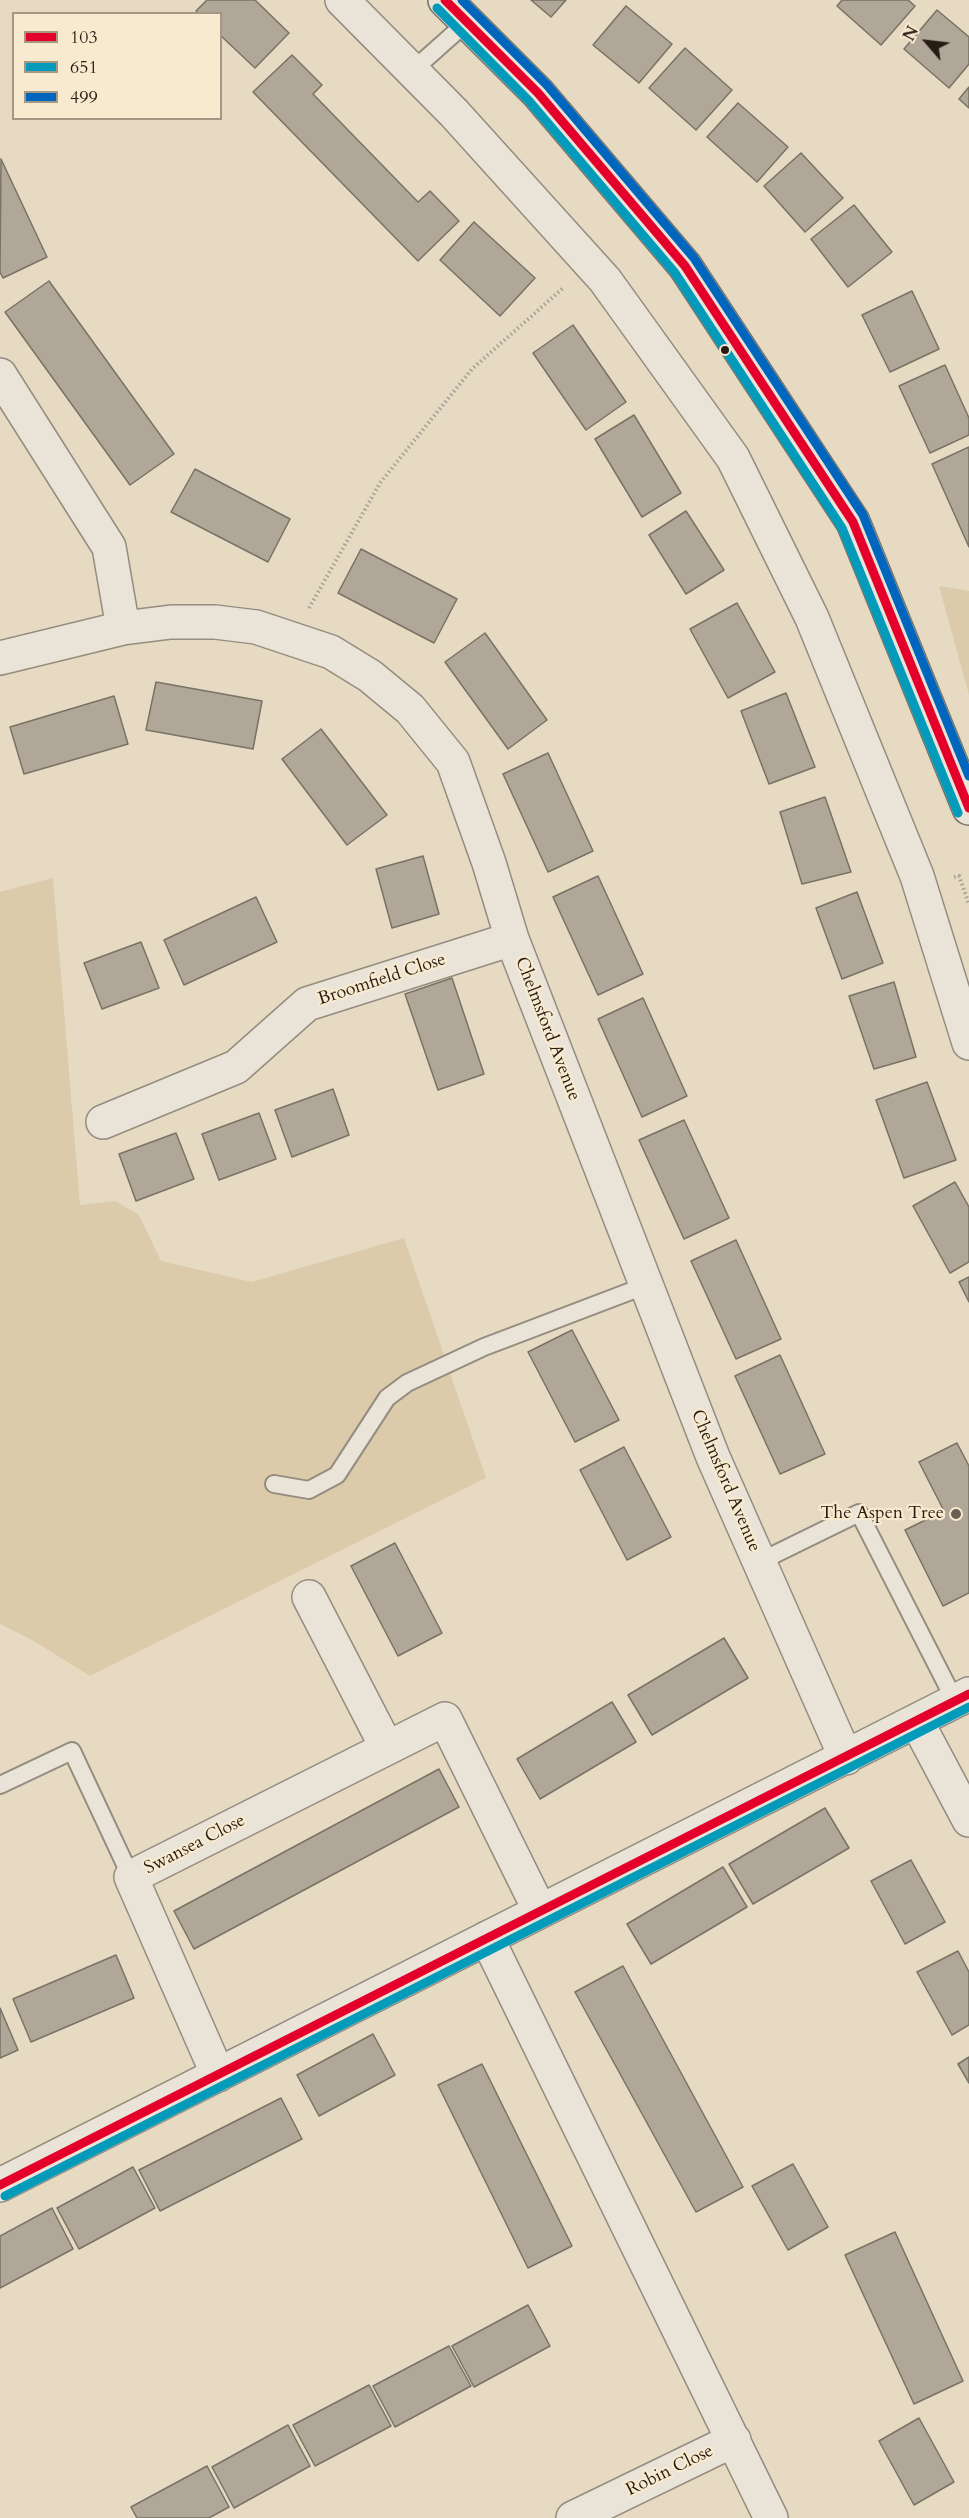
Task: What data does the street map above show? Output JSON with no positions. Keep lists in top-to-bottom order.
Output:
{
  "streets": {
    "street": [
      "Broomfield Close",
      "Chelmsford Avenue",
      "Swansea Close",
      "Robin Close"
    ]
  },
  "crossings": [
    ["Broomfield Close", "Chelmsford Avenue"]
  ],
  "places": ["The Aspen Tree"],
  "lines": ["transit line 103", "transit line 499", "transit line 651"],
  "legend": ["103", "651", "499"],
  "north": "top left"
}
